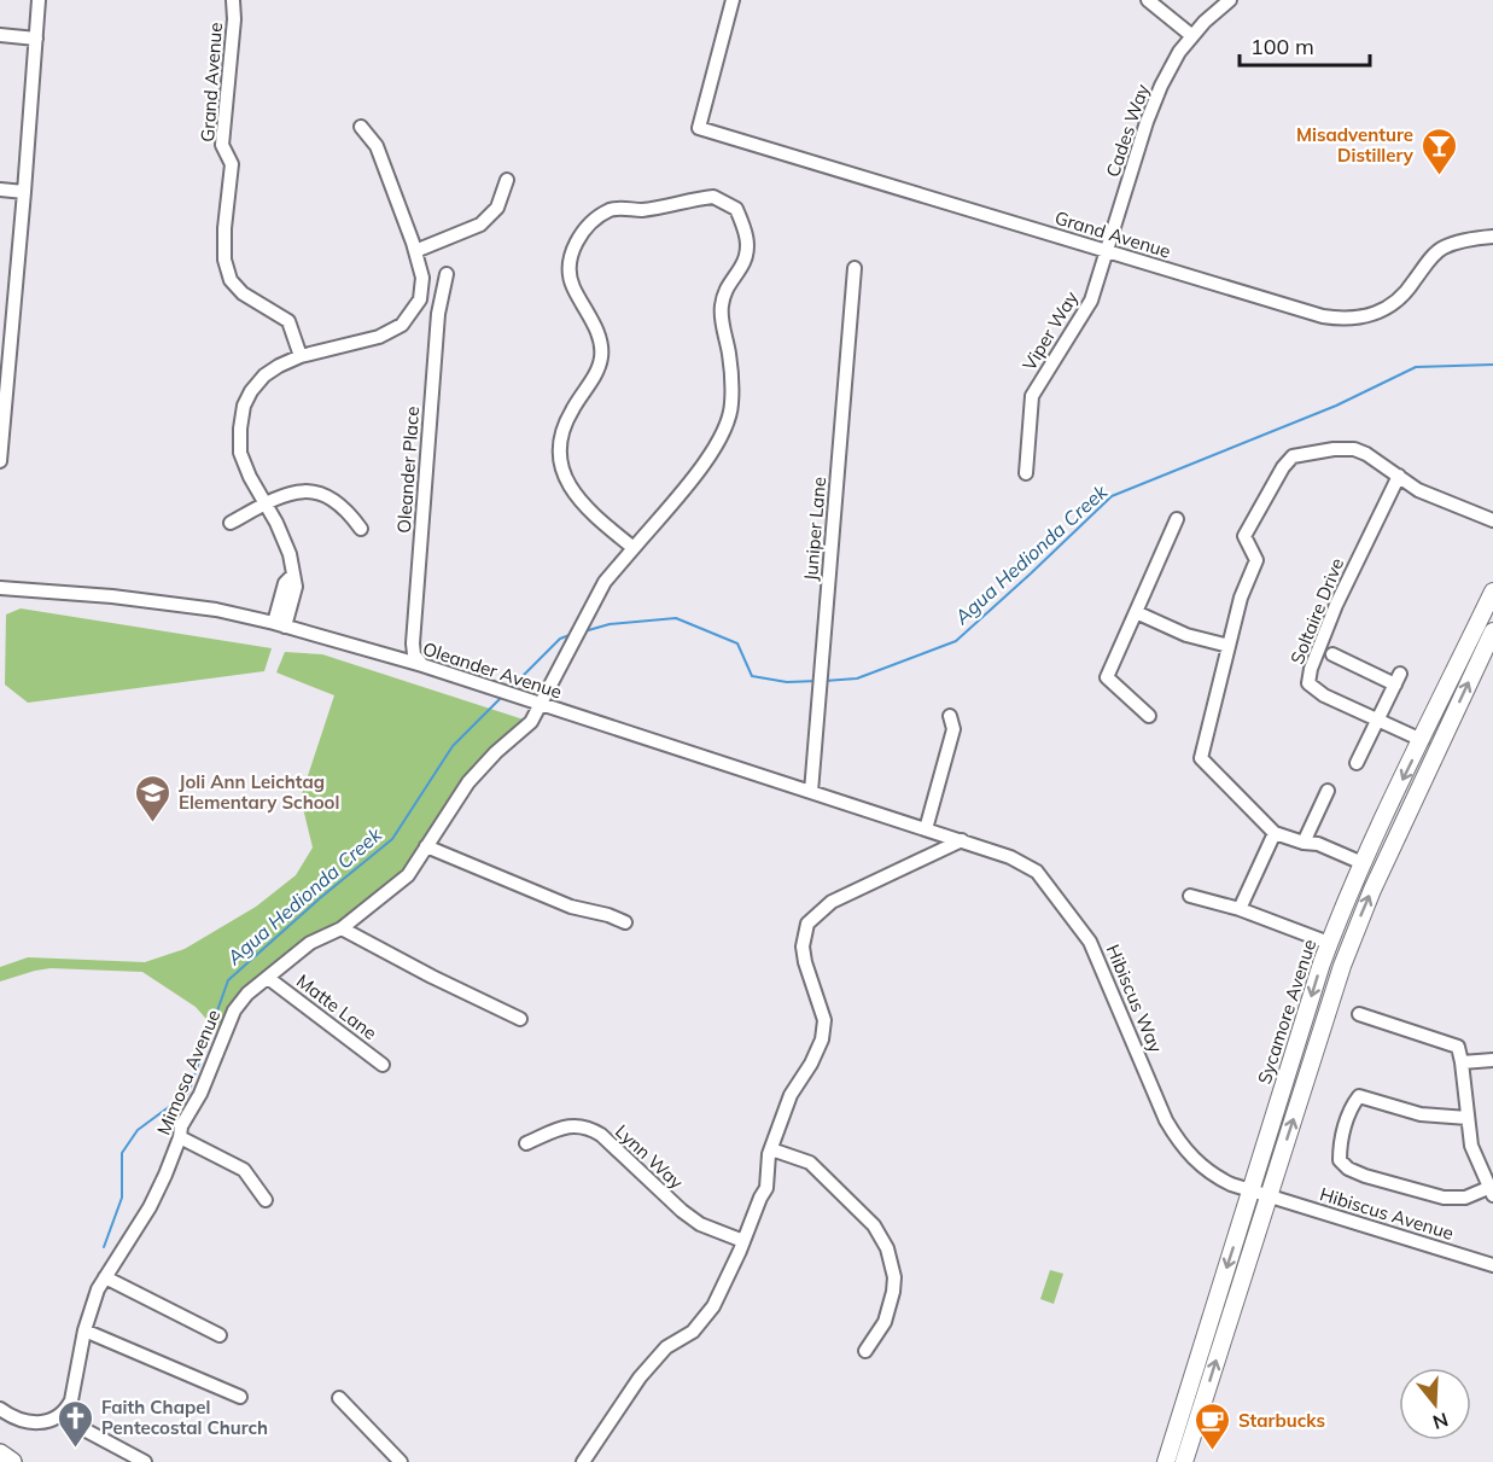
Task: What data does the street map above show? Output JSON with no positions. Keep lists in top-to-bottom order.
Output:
{
  "streets": {
    "main road": ["Sycamore Avenue"],
    "street": [
      "Grand Avenue",
      "Cades Way",
      "Viper Way",
      "Oleander Place",
      "Juniper Lane",
      "Soltaire Drive",
      "Oleander Avenue",
      "Hibiscus Way",
      "Matte Lane",
      "Mimosa Avenue",
      "Lynn Way",
      "Hibiscus Avenue"
    ]
  },
  "crossings": [
    ["Grand Avenue", "Cades Way"],
    ["Grand Avenue", "Viper Way"],
    ["Cades Way", "Viper Way"],
    ["Oleander Place", "Oleander Avenue"],
    ["Juniper Lane", "Oleander Avenue"],
    ["Soltaire Drive", "Sycamore Avenue"],
    ["Oleander Avenue", "Hibiscus Way"],
    ["Oleander Avenue", "Mimosa Avenue"],
    ["Hibiscus Way", "Sycamore Avenue"],
    ["Hibiscus Way", "Hibiscus Avenue"],
    ["Matte Lane", "Mimosa Avenue"],
    ["Sycamore Avenue", "Hibiscus Avenue"]
  ],
  "water": ["Agua Hedionda Creek"],
  "places": {
    "bar": ["Misadventure Distillery"],
    "school or university": ["Joli Ann Leichtag Elementary School"],
    "church": ["Faith Chapel Pentecostal Church"],
    "cafe": ["Starbucks"]
  },
  "scale_bar": "100 m",
  "north": "bottom"
}
